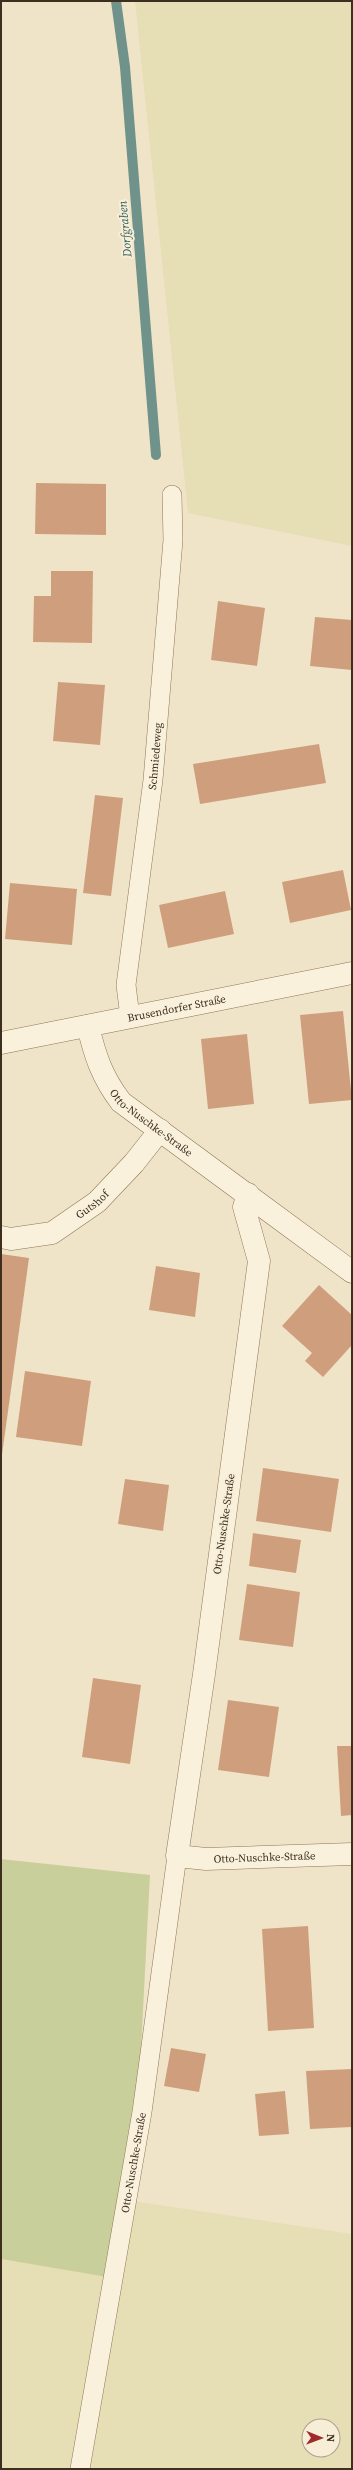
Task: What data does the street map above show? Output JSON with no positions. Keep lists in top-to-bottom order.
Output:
{
  "streets": {
    "street": ["Brusendorfer Straße", "Otto-Nuschke-Straße", "Gutshof"],
    "lane": ["Schmiedeweg"]
  },
  "crossings": [
    ["Schmiedeweg", "Brusendorfer Straße"],
    ["Brusendorfer Straße", "Otto-Nuschke-Straße"],
    ["Otto-Nuschke-Straße", "Gutshof"]
  ],
  "water": ["Dorfgraben"],
  "north": "right"
}
